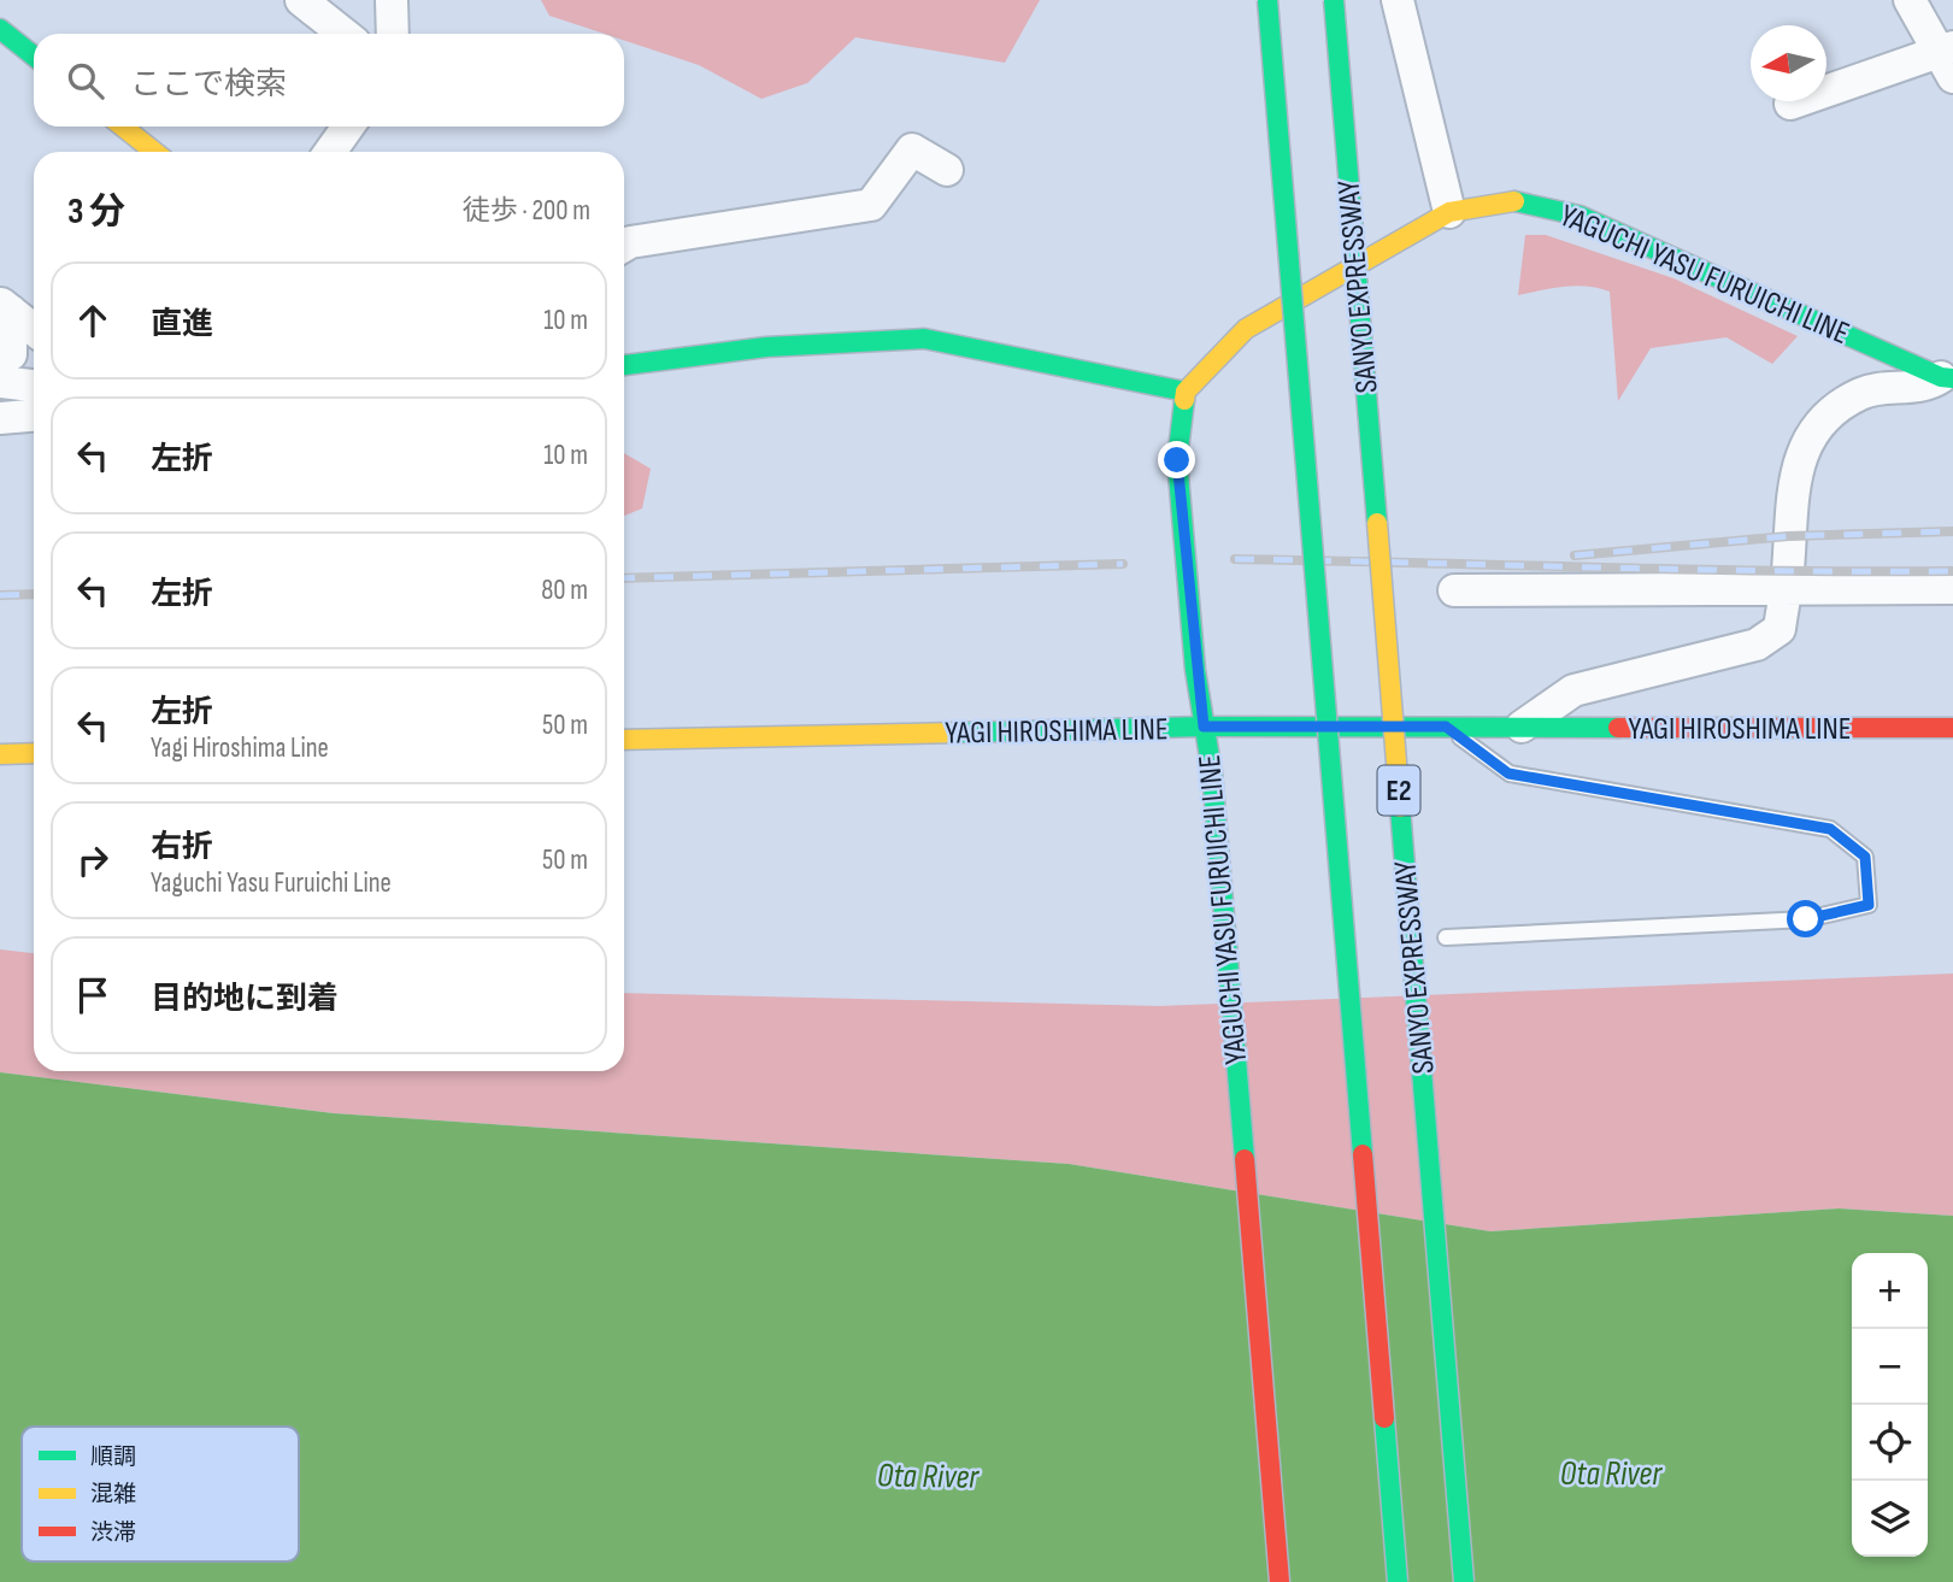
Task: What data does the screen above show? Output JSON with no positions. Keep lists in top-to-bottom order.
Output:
{
  "streets": {
    "main road": [
      "YAGUCHI YASU FURUICHI LINE",
      "SANYO EXPRESSWAY",
      "YAGI HIROSHIMA LINE",
      "E2"
    ]
  },
  "crossings": [
    ["YAGUCHI YASU FURUICHI LINE", "YAGI HIROSHIMA LINE"]
  ],
  "water": ["Ota River"],
  "legend": ["順調", "混雑", "渋滞"],
  "north": "left",
  "page": {
    "search": "ここで検索",
    "heading": ["3 分", "徒歩 · 200 m"],
    "list": [
      ["直進", "10 m"],
      ["左折", "10 m"],
      ["左折", "80 m"],
      ["左折", "Yagi Hiroshima Line", "50 m"],
      ["右折", "Yaguchi Yasu Furuichi Line", "50 m"],
      "目的地に到着"
    ],
    "map_buttons": ["+", "−"]
  }
}
